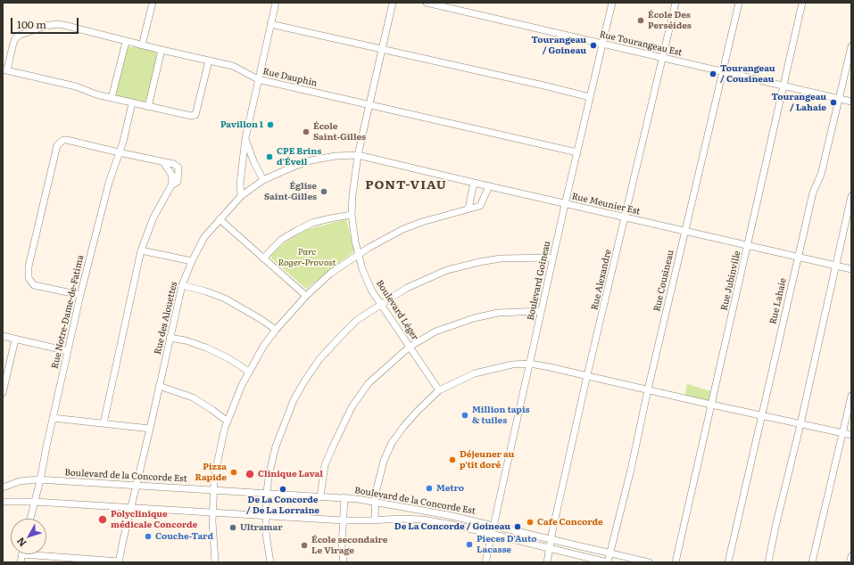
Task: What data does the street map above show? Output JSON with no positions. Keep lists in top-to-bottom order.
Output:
{
  "streets": {
    "street": [
      "Rue Tourangeau Est",
      "Rue Dauphin",
      "Rue Meunier Est",
      "Rue Alexandre",
      "Boulevard Goineau",
      "Rue Cousineau",
      "Rue Jubinville",
      "Rue Lahaie",
      "Boulevard Léger",
      "Rue Notre-Dame-de-Fatima",
      "Rue des Alouettes",
      "Boulevard de la Concorde Est"
    ]
  },
  "crossings": [
    ["Rue Tourangeau Est", "Rue Alexandre"],
    ["Rue Tourangeau Est", "Boulevard Goineau"],
    ["Rue Tourangeau Est", "Rue Cousineau"],
    ["Rue Tourangeau Est", "Rue Jubinville"],
    ["Rue Tourangeau Est", "Rue Lahaie"],
    ["Rue Dauphin", "Boulevard Goineau"],
    ["Rue Dauphin", "Boulevard Léger"],
    ["Rue Meunier Est", "Rue Alexandre"],
    ["Rue Meunier Est", "Boulevard Goineau"],
    ["Rue Meunier Est", "Rue Cousineau"],
    ["Rue Meunier Est", "Rue Jubinville"],
    ["Rue Meunier Est", "Rue Lahaie"],
    ["Rue Meunier Est", "Boulevard Léger"],
    ["Rue Meunier Est", "Rue des Alouettes"],
    ["Rue Alexandre", "Boulevard de la Concorde Est"],
    ["Boulevard Goineau", "Boulevard de la Concorde Est"],
    ["Rue Cousineau", "Boulevard de la Concorde Est"],
    ["Boulevard Léger", "Rue des Alouettes"],
    ["Rue Notre-Dame-de-Fatima", "Boulevard de la Concorde Est"],
    ["Rue des Alouettes", "Boulevard de la Concorde Est"]
  ],
  "districts": ["PONT-VIAU"],
  "parks": ["Parc Roger-Provost"],
  "places": [
    "École Des Perséides",
    "Tourangeau / Goineau",
    "Tourangeau / Cousineau",
    "Tourangeau / Lahaie",
    "Pavillon 1",
    "École Saint-Gilles",
    "CPE Brins d'Éveil",
    "Église Saint-Gilles",
    "Million tapis & tuiles",
    "Déjeuner au p'tit doré",
    "Pizza Rapide",
    "Clinique Laval",
    "Metro",
    "De La Concorde / De La Lorraine",
    "Polyclinique médicale Concorde",
    "Cafe Concorde",
    "De La Concorde / Goineau",
    "Ultramar",
    "Couche-Tard",
    "Pieces D'Auto Lacasse",
    "École secondaire Le Virage"
  ],
  "scale_bar": "100 m",
  "north": "bottom left"
}
